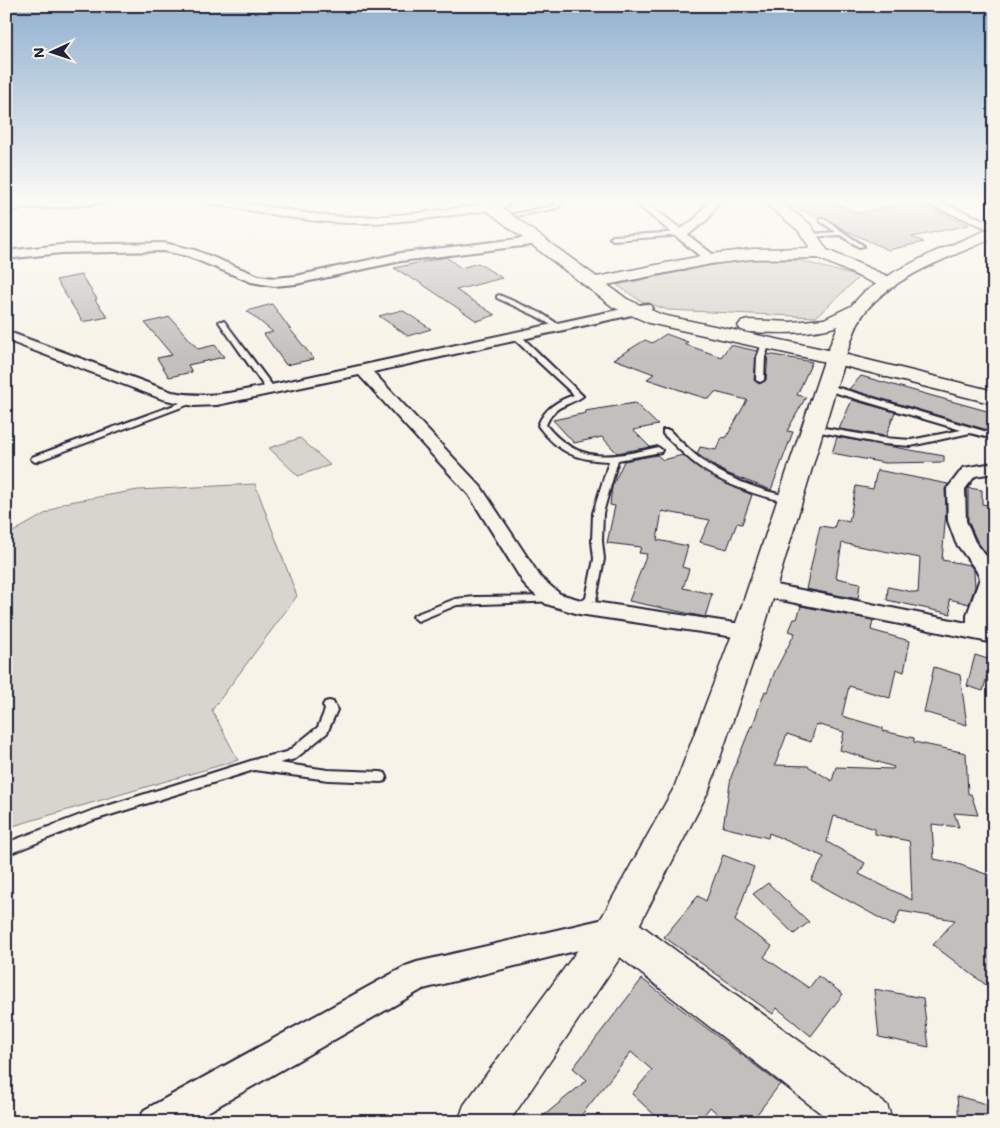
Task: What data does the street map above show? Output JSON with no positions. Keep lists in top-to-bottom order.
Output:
{
  "north": "left"
}
